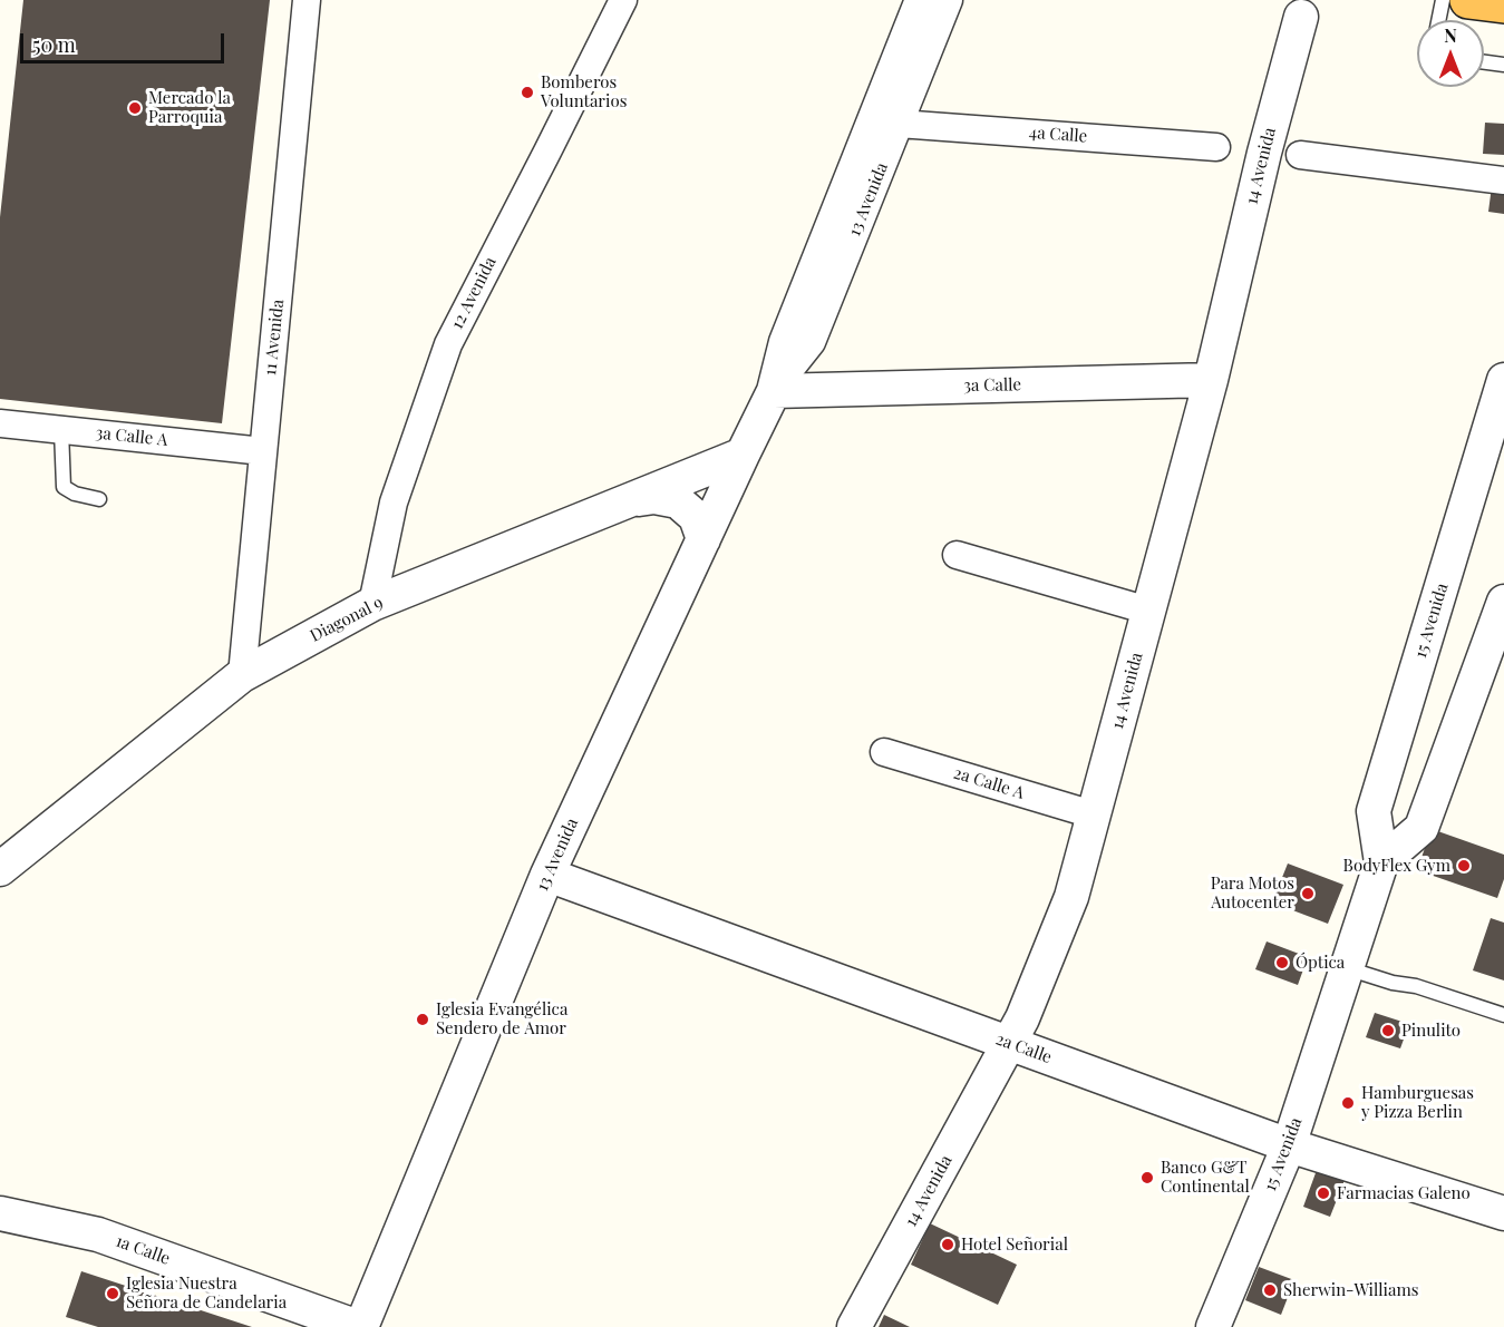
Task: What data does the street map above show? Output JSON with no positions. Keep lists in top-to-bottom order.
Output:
{
  "streets": {
    "street": [
      "4a Calle",
      "14 Avenida",
      "13 Avenida",
      "12 Avenida",
      "11 Avenida",
      "3a Calle",
      "3a Calle A",
      "Diagonal 9",
      "15 Avenida",
      "2a Calle A",
      "2a Calle",
      "1a Calle"
    ]
  },
  "crossings": [
    ["4a Calle", "13 Avenida"],
    ["14 Avenida", "3a Calle"],
    ["14 Avenida", "2a Calle A"],
    ["14 Avenida", "2a Calle"],
    ["13 Avenida", "3a Calle"],
    ["13 Avenida", "Diagonal 9"],
    ["13 Avenida", "2a Calle"],
    ["13 Avenida", "1a Calle"],
    ["12 Avenida", "Diagonal 9"],
    ["11 Avenida", "3a Calle A"],
    ["11 Avenida", "Diagonal 9"],
    ["15 Avenida", "2a Calle"]
  ],
  "places": [
    "Bomberos Voluntarios",
    "Mercado la Parroquia",
    "BodyFlex Gym",
    "Para Motos Autocenter",
    "Óptica",
    "Iglesia Evangélica Sendero de Amor",
    "Pinulito",
    "Hamburguesas y Pizza Berlin",
    "Banco G&T Continental",
    "Farmacias Galeno",
    "Hotel Señorial",
    "Sherwin-Williams",
    "Iglesia Nuestra Señora de Candelaria"
  ],
  "scale_bar": "50 m",
  "north": "top"
}
